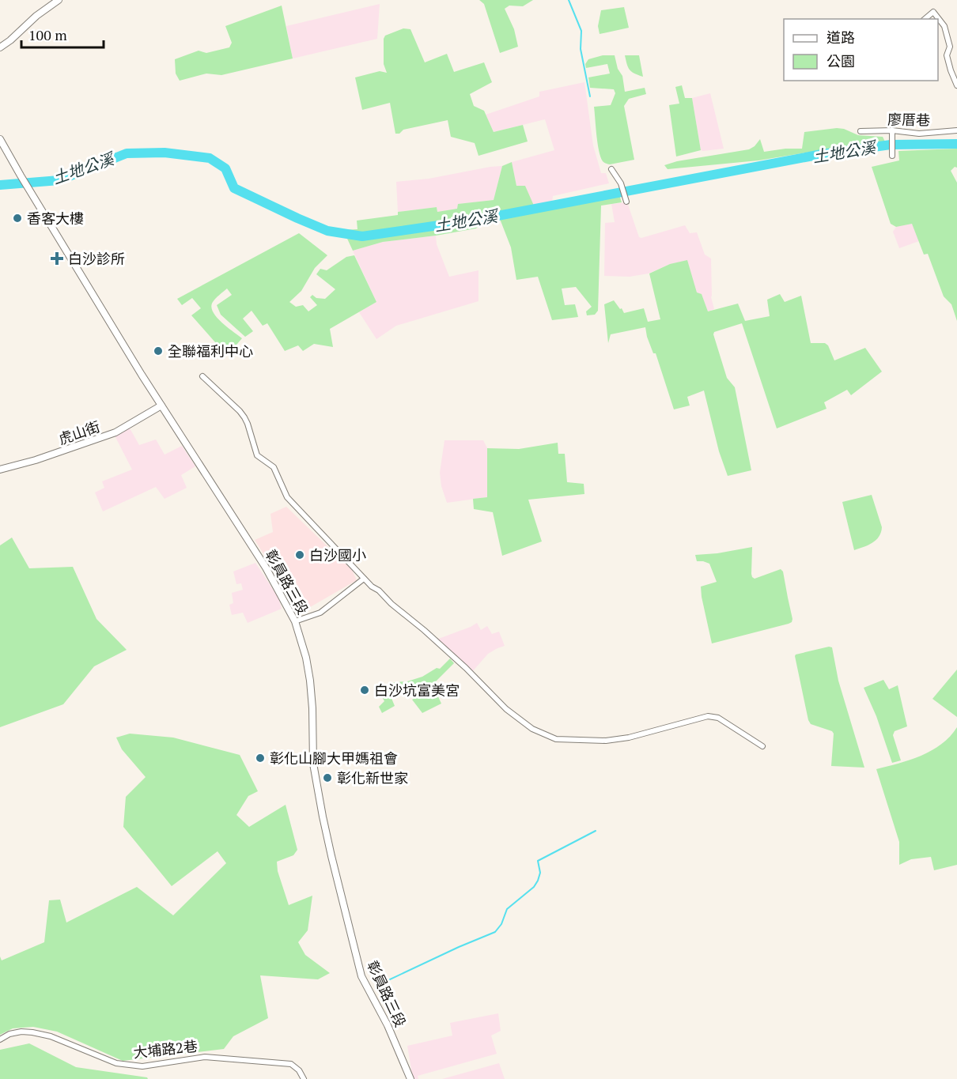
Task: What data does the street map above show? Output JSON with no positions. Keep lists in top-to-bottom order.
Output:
{
  "streets": {
    "main road": ["彰員路三段"],
    "street": ["廖厝巷", "虎山街", "大埔路2巷"]
  },
  "crossings": [
    ["虎山街", "彰員路三段"]
  ],
  "water": ["土地公溪"],
  "places": {
    "other": [
      "香客大樓",
      "全聯福利中心",
      "白沙國小",
      "白沙坑富美宮",
      "彰化山腳大甲媽祖會",
      "彰化新世家"
    ],
    "health": ["白沙診所"]
  },
  "legend": ["道路", "公園"],
  "scale_bar": "100 m"
}
